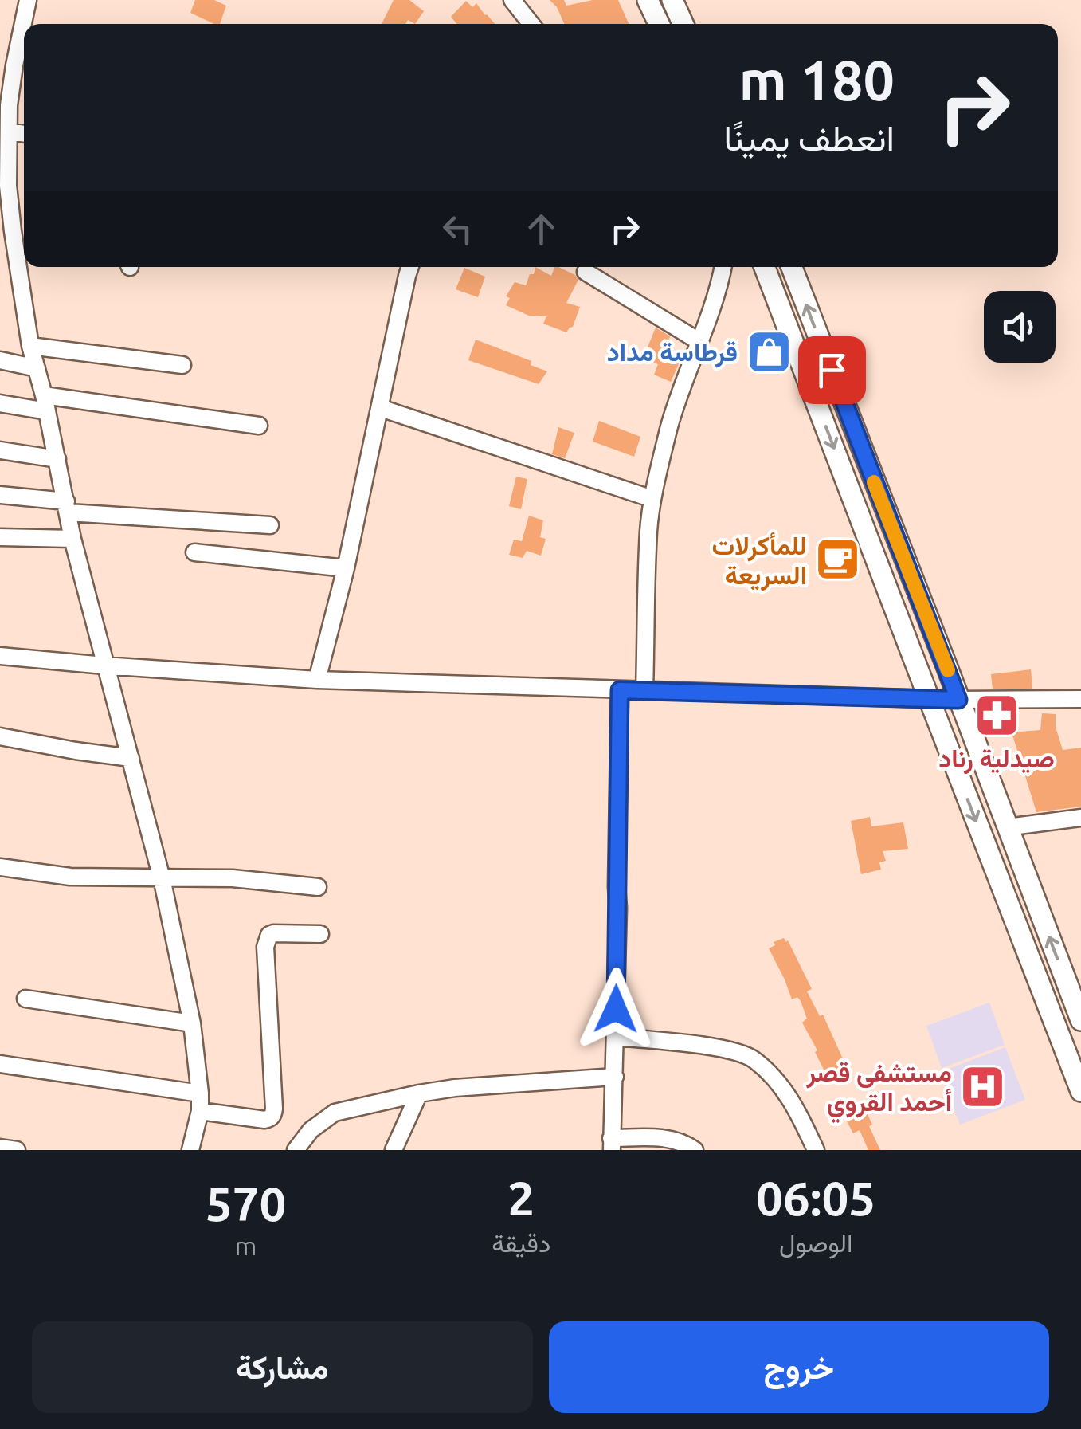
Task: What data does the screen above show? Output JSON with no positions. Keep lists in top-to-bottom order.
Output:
{
  "places": {
    "shop": ["قرطاسة مداد"],
    "cafe": ["للمأكرلات السريعة"],
    "pharmacy": ["صيدلية رناد"],
    "hospital": ["مستشفى قصر أحمد القروي"]
  },
  "page": {
    "turn": ["180 m", "انعطف يمينًا"],
    "eta": [
      "06:05",
      "الوصول",
      "2",
      "دقيقة",
      "570",
      "m"
    ],
    "buttons": ["خروج", "مشاركة"]
  }
}
